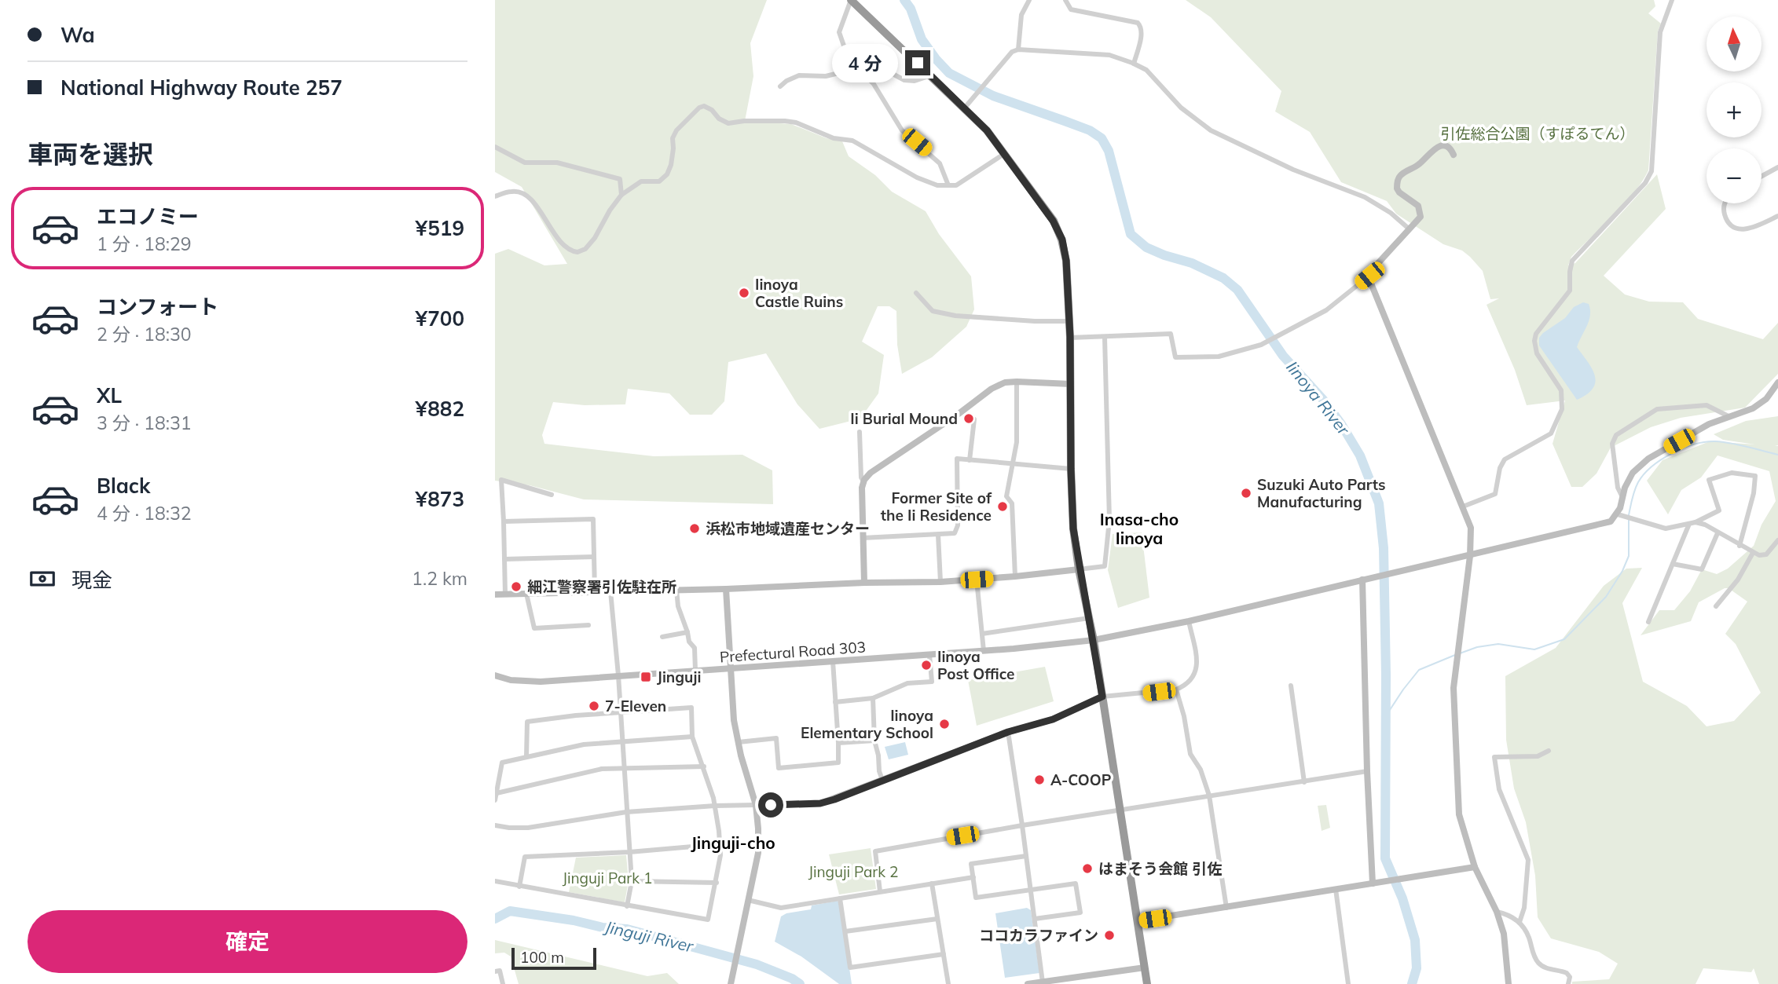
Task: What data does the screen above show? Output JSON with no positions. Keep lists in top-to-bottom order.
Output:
{
  "streets": {
    "street": ["Prefectural Road 303"]
  },
  "districts": ["Inasa-cho Iinoya", "Jinguji-cho"],
  "water": ["Iinoya River", "Jinguji River"],
  "parks": ["引佐総合公園（すぽるてん）", "Jinguji Park 2", "Jinguji Park 1"],
  "places": {
    "other": [
      "Iinoya Castle Ruins",
      "Ii Burial Mound",
      "Suzuki Auto Parts Manufacturing",
      "Former Site of the Ii Residence",
      "浜松市地域遺産センター",
      "細江警察署引佐駐在所",
      "Iinoya Post Office",
      "7-Eleven",
      "Iinoya Elementary School",
      "A-COOP",
      "はまそう会館 引佐",
      "ココカラファイン"
    ],
    "transit": ["Jinguji"]
  },
  "scale_bar": "100 m",
  "north": "top",
  "page": {
    "banner": ["Wa", "National Highway Route 257"],
    "map_buttons": ["+", "−"],
    "bubble": "4 分",
    "heading": "車両を選択",
    "list": [
      {
        "name": "エコノミー",
        "note": "1 分 · 18:29",
        "value": "¥519"
      },
      {
        "name": "コンフォート",
        "note": "2 分 · 18:30",
        "value": "¥700"
      },
      {
        "name": "XL",
        "note": "3 分 · 18:31",
        "value": "¥882"
      },
      {
        "name": "Black",
        "note": "4 分 · 18:32",
        "value": "¥873"
      }
    ],
    "pay": ["現金", "1.2 km"],
    "buttons": "確定",
    "scale": "100 m"
  }
}
